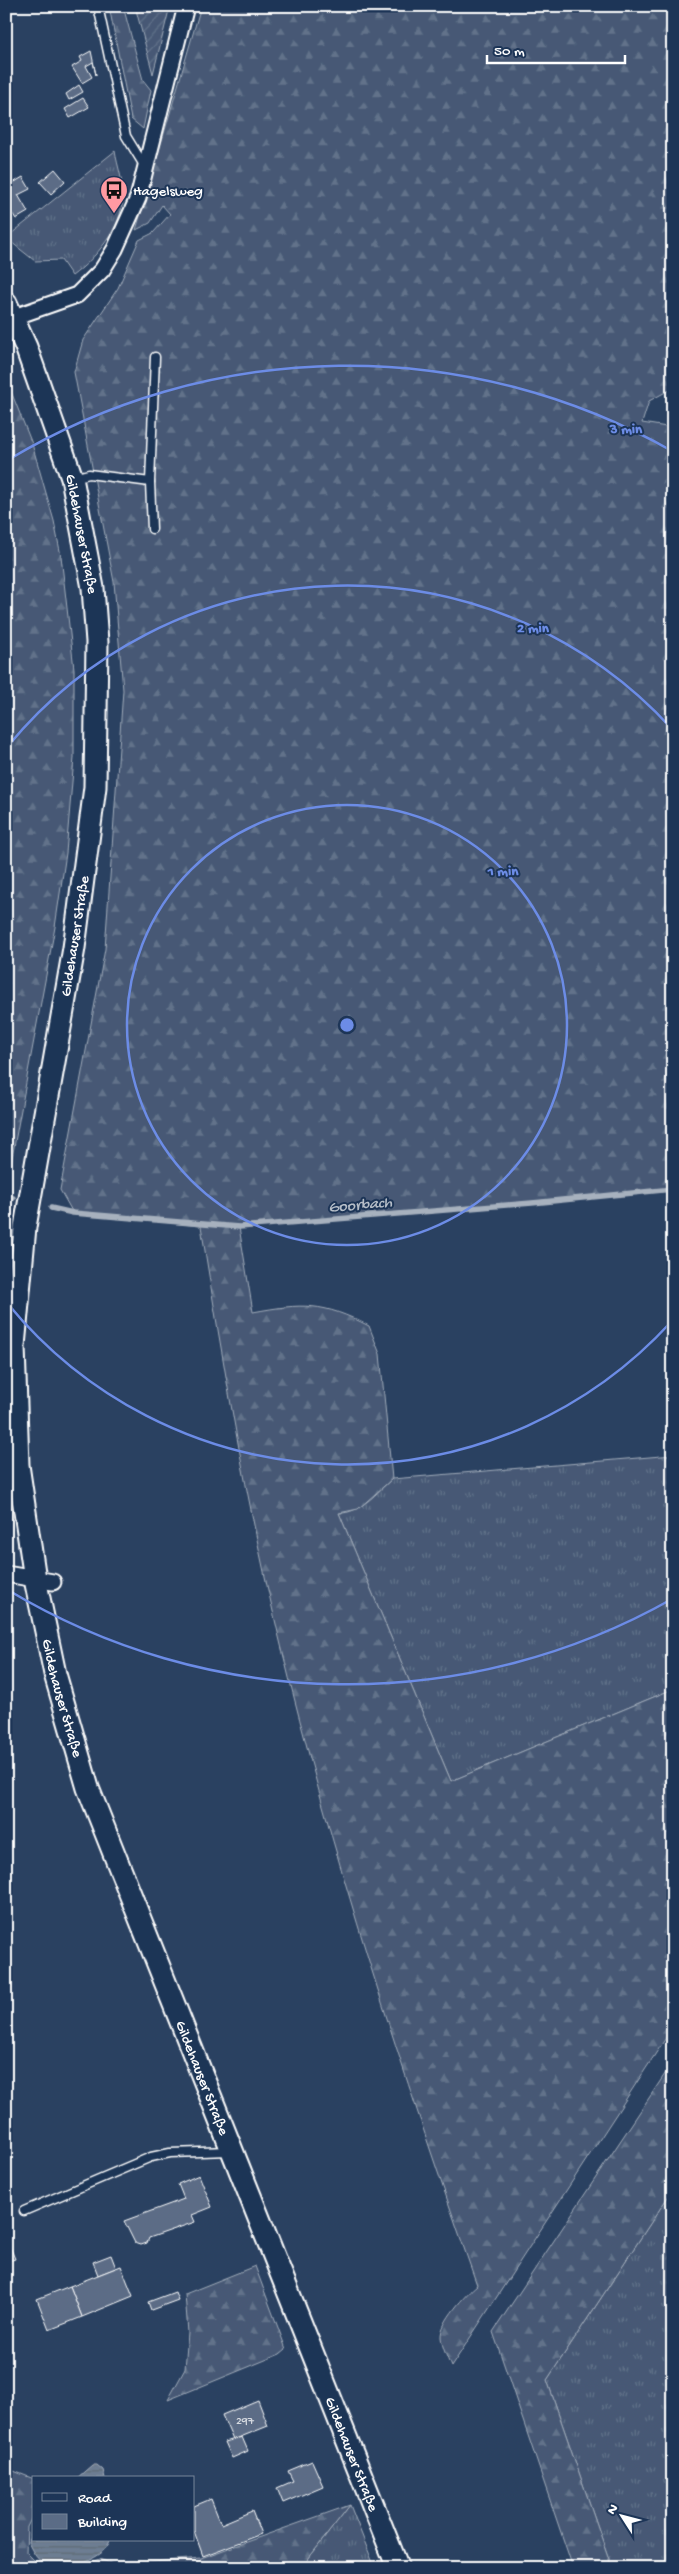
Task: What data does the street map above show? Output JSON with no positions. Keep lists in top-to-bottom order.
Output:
{
  "streets": {
    "main road": ["Gildehauser Straße"]
  },
  "water": ["Goorbach"],
  "places": {
    "bus stop": ["Hagelsweg"]
  },
  "house_numbers": ["297"],
  "legend": ["Road", "Building"],
  "scale_bar": "50 m",
  "north": "top left",
  "rings": ["3 min", "2 min", "1 min"]
}
